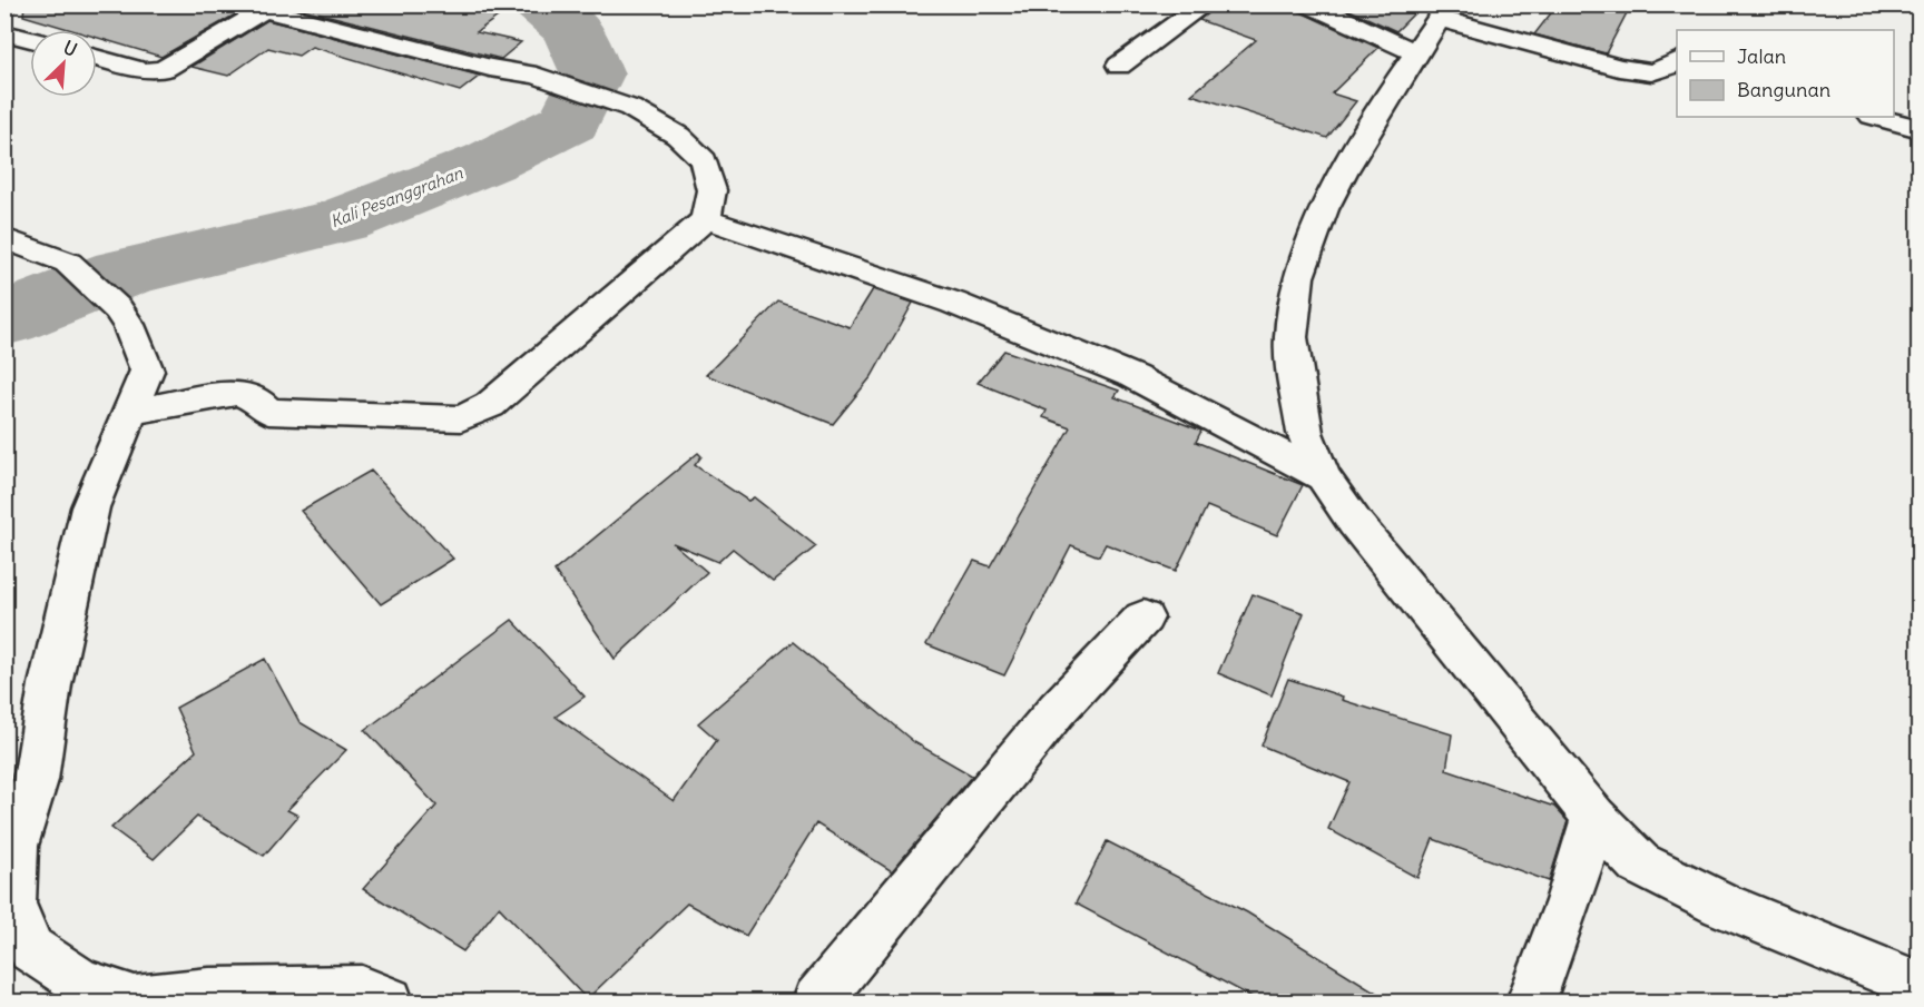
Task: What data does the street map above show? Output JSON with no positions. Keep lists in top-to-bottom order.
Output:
{
  "water": ["Kali Pesanggrahan"],
  "legend": ["Jalan", "Bangunan"],
  "north": "top right"
}
